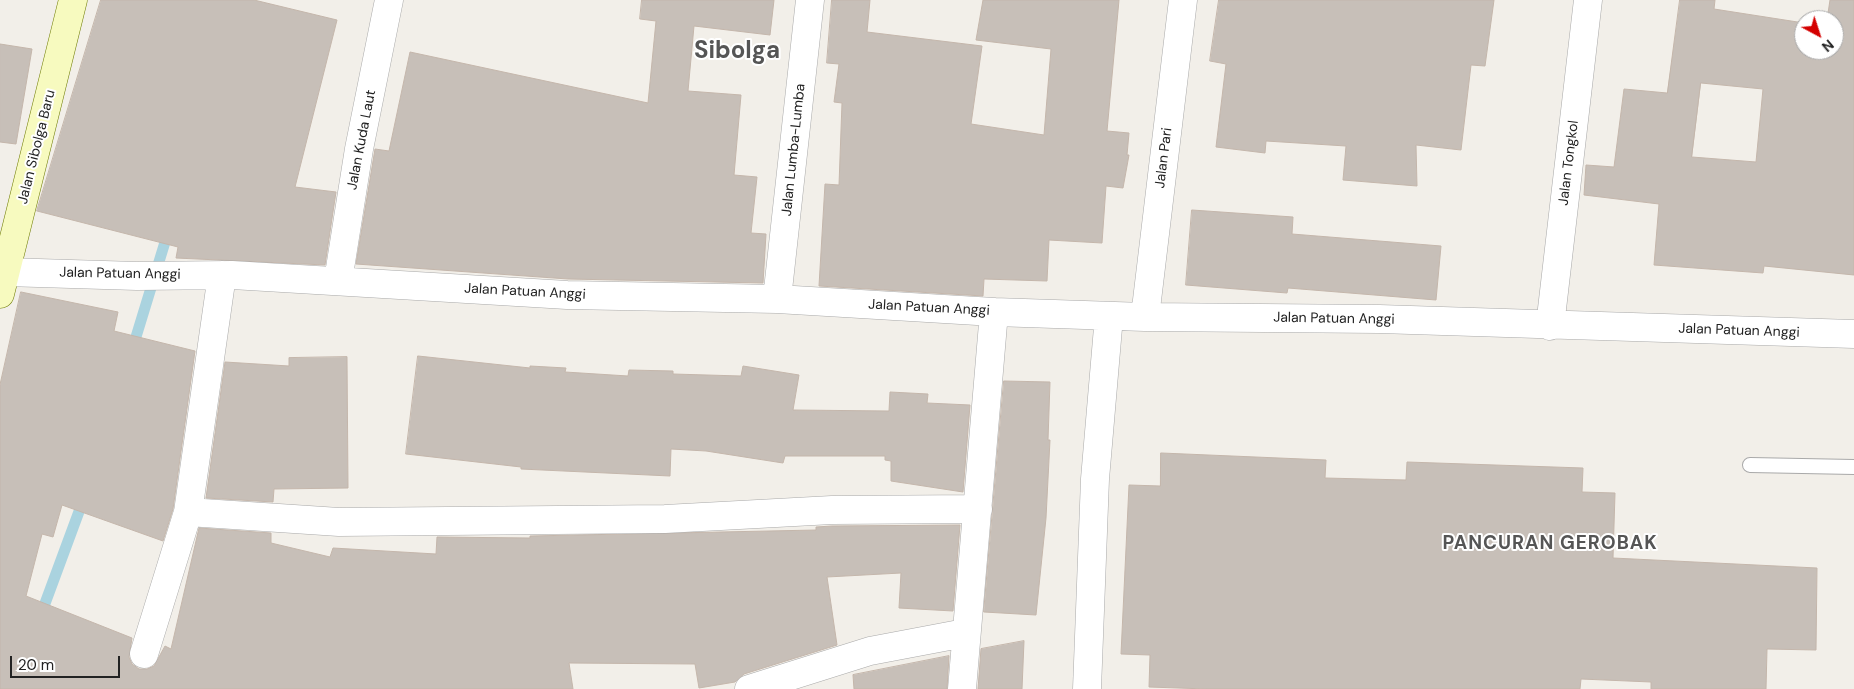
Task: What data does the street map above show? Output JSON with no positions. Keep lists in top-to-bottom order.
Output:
{
  "streets": {
    "street": [
      "Jalan Kuda Laut",
      "Jalan Sibolga Baru",
      "Jalan Lumba-Lumba",
      "Jalan Pari",
      "Jalan Tongkol",
      "Jalan Patuan Anggi"
    ]
  },
  "crossings": [
    ["Jalan Kuda Laut", "Jalan Patuan Anggi"],
    ["Jalan Sibolga Baru", "Jalan Patuan Anggi"],
    ["Jalan Lumba-Lumba", "Jalan Patuan Anggi"],
    ["Jalan Pari", "Jalan Patuan Anggi"],
    ["Jalan Tongkol", "Jalan Patuan Anggi"]
  ],
  "districts": ["Sibolga", "PANCURAN GEROBAK"],
  "scale_bar": "20 m",
  "north": "bottom right"
}
